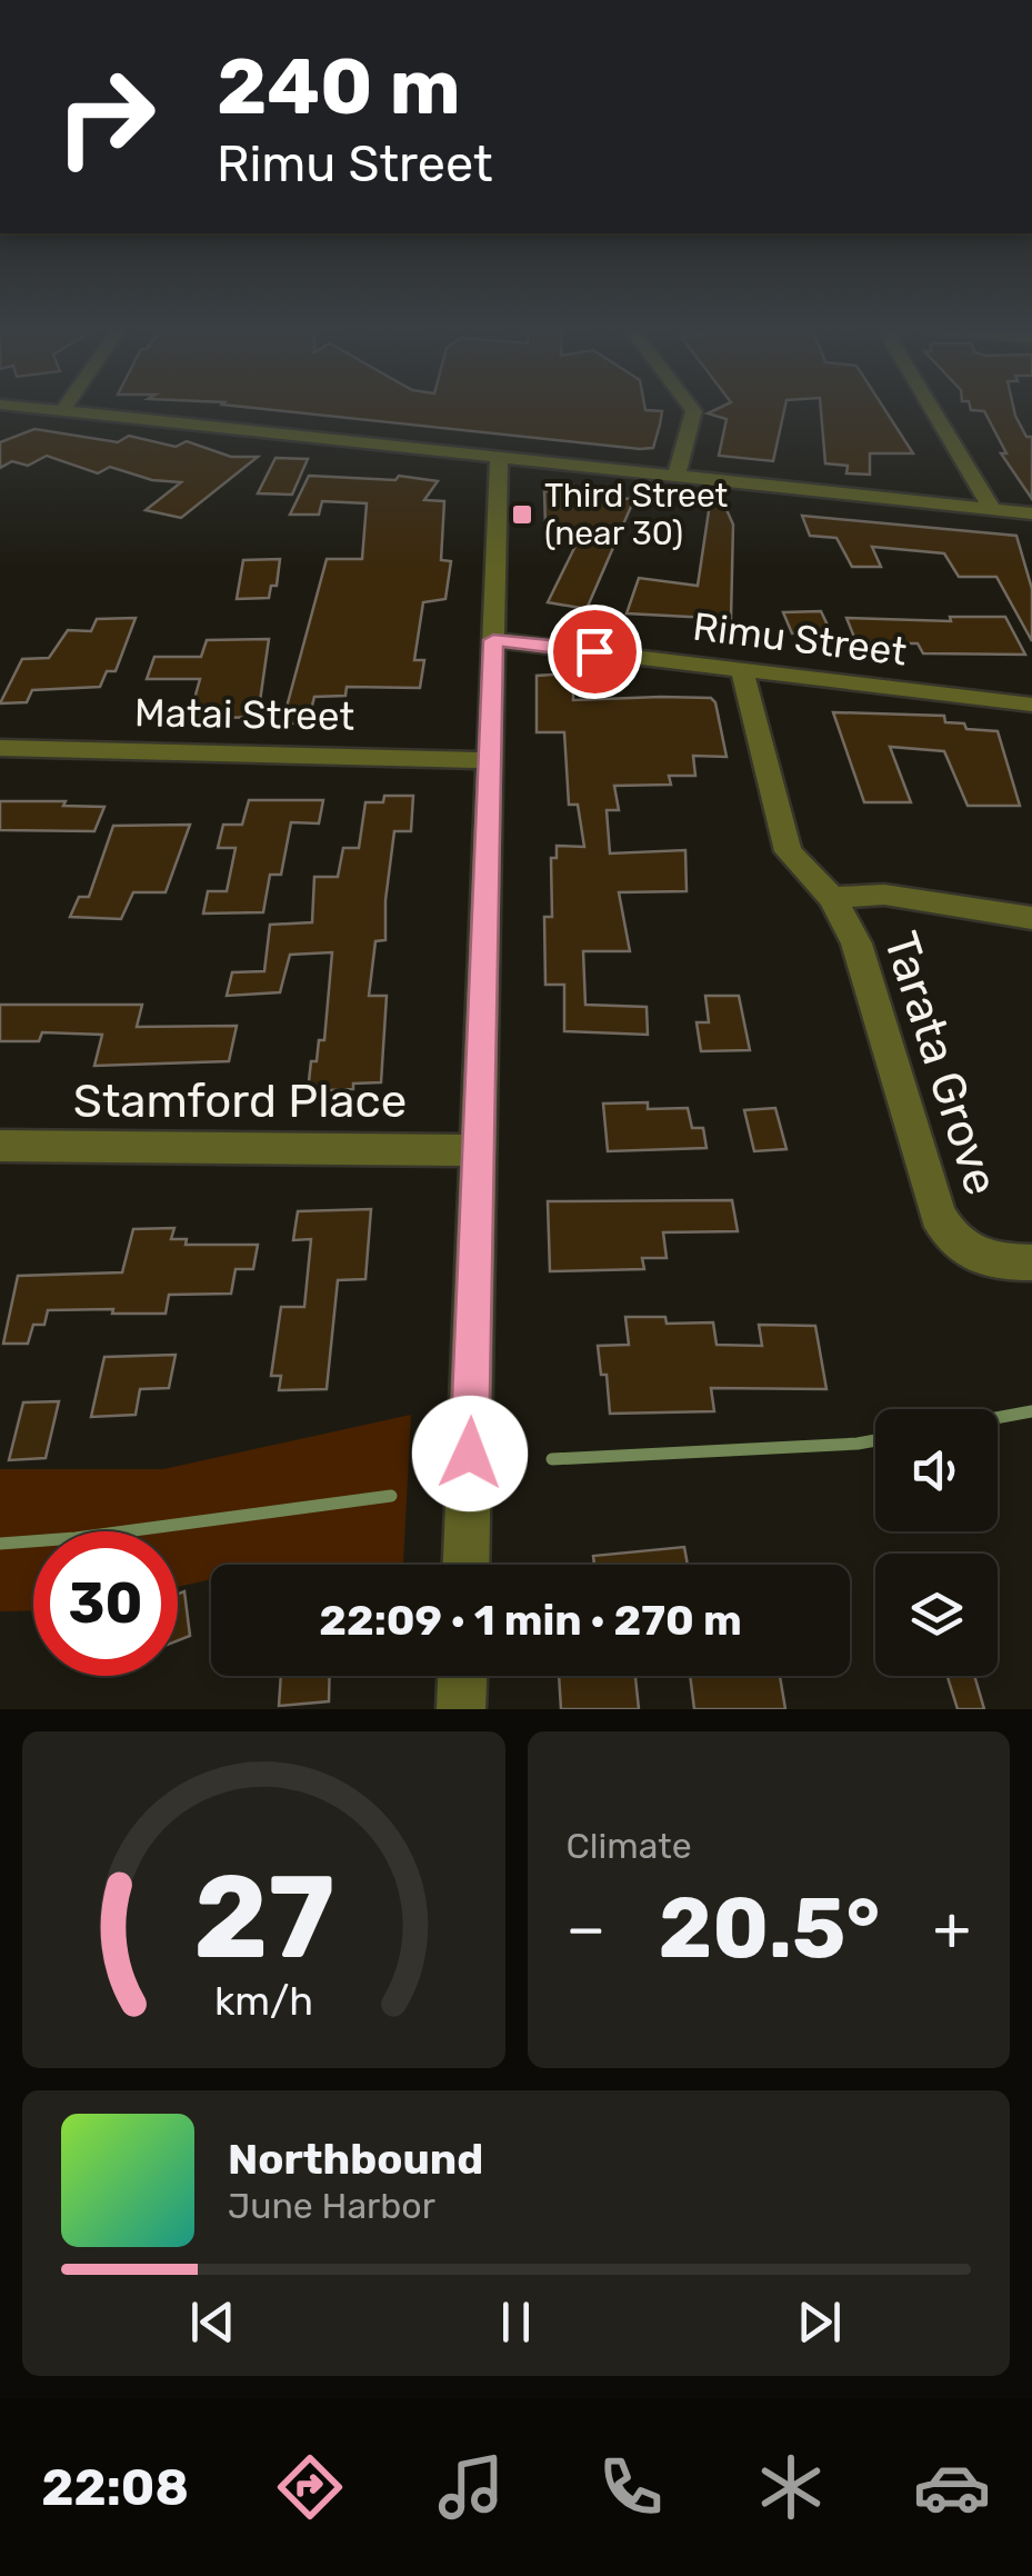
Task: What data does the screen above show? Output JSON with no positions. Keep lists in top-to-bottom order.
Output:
{
  "streets": {
    "street": [
      "Rimu Street",
      "Matai Street",
      "Tarata Grove",
      "Stamford Place"
    ]
  },
  "crossings": [
    ["Rimu Street", "Tarata Grove"]
  ],
  "places": {
    "transit": ["Third Street (near 30)"]
  },
  "page": {
    "turn": ["240 m", "Rimu Street"],
    "limit": "30",
    "trip": "22:09 · 1 min · 270 m",
    "tile": "Climate",
    "heat": ["−", "20.5°", "+"],
    "song": ["Northbound", "June Harbor"],
    "tabs": "22:08",
    "gauge": ["27", "km/h"]
  }
}
